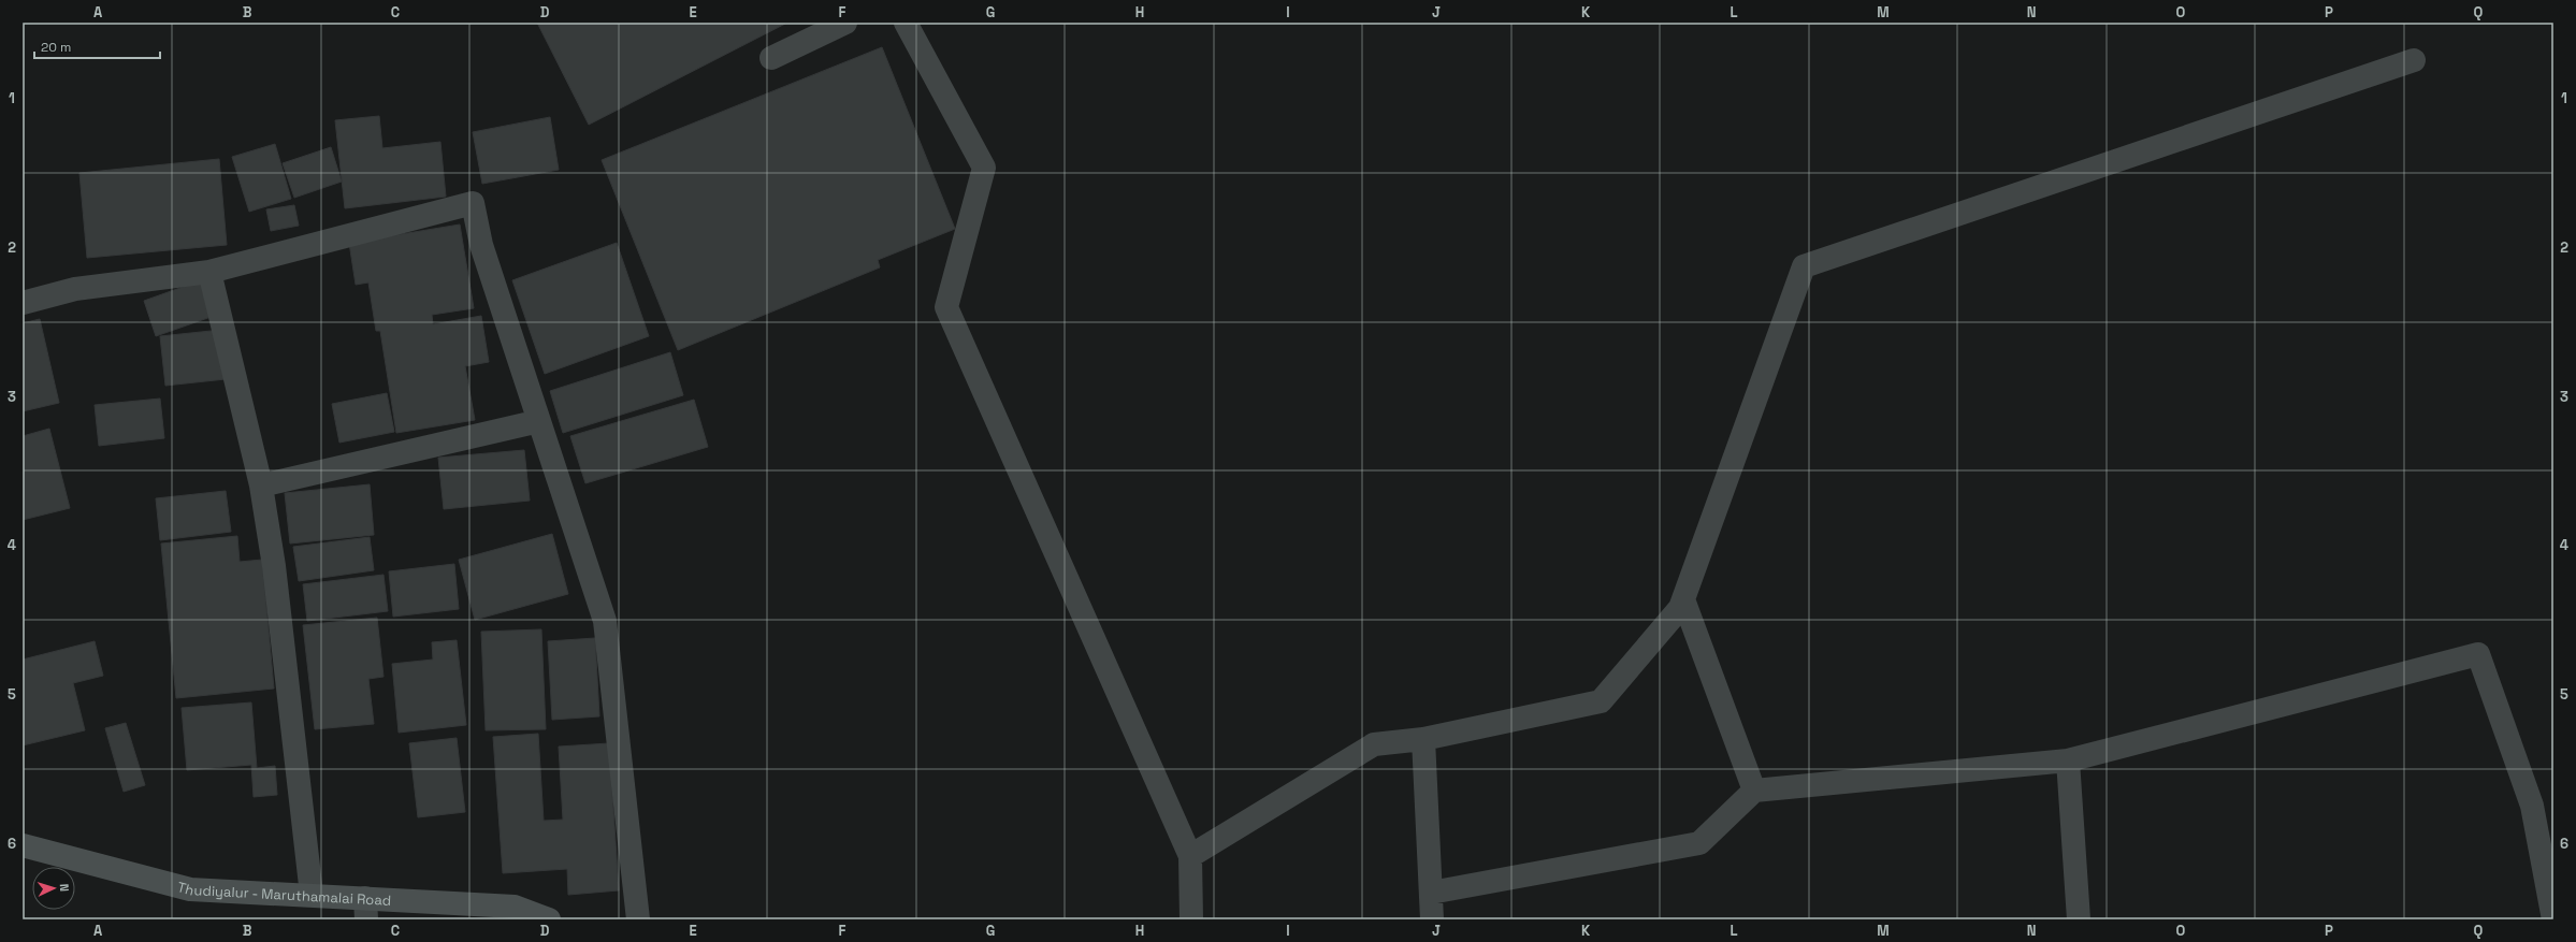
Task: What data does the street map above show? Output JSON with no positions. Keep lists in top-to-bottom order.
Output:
{
  "streets": {
    "main road": ["Thudiyalur - Maruthamalai Road"]
  },
  "scale_bar": "20 m",
  "north": "right",
  "grid": {
    "columns": [
      "A",
      "B",
      "C",
      "D",
      "E",
      "F",
      "G",
      "H",
      "I",
      "J",
      "K",
      "L",
      "M",
      "N",
      "O",
      "P",
      "Q"
    ],
    "rows": [
      "1",
      "2",
      "3",
      "4",
      "5",
      "6"
    ]
  }
}
